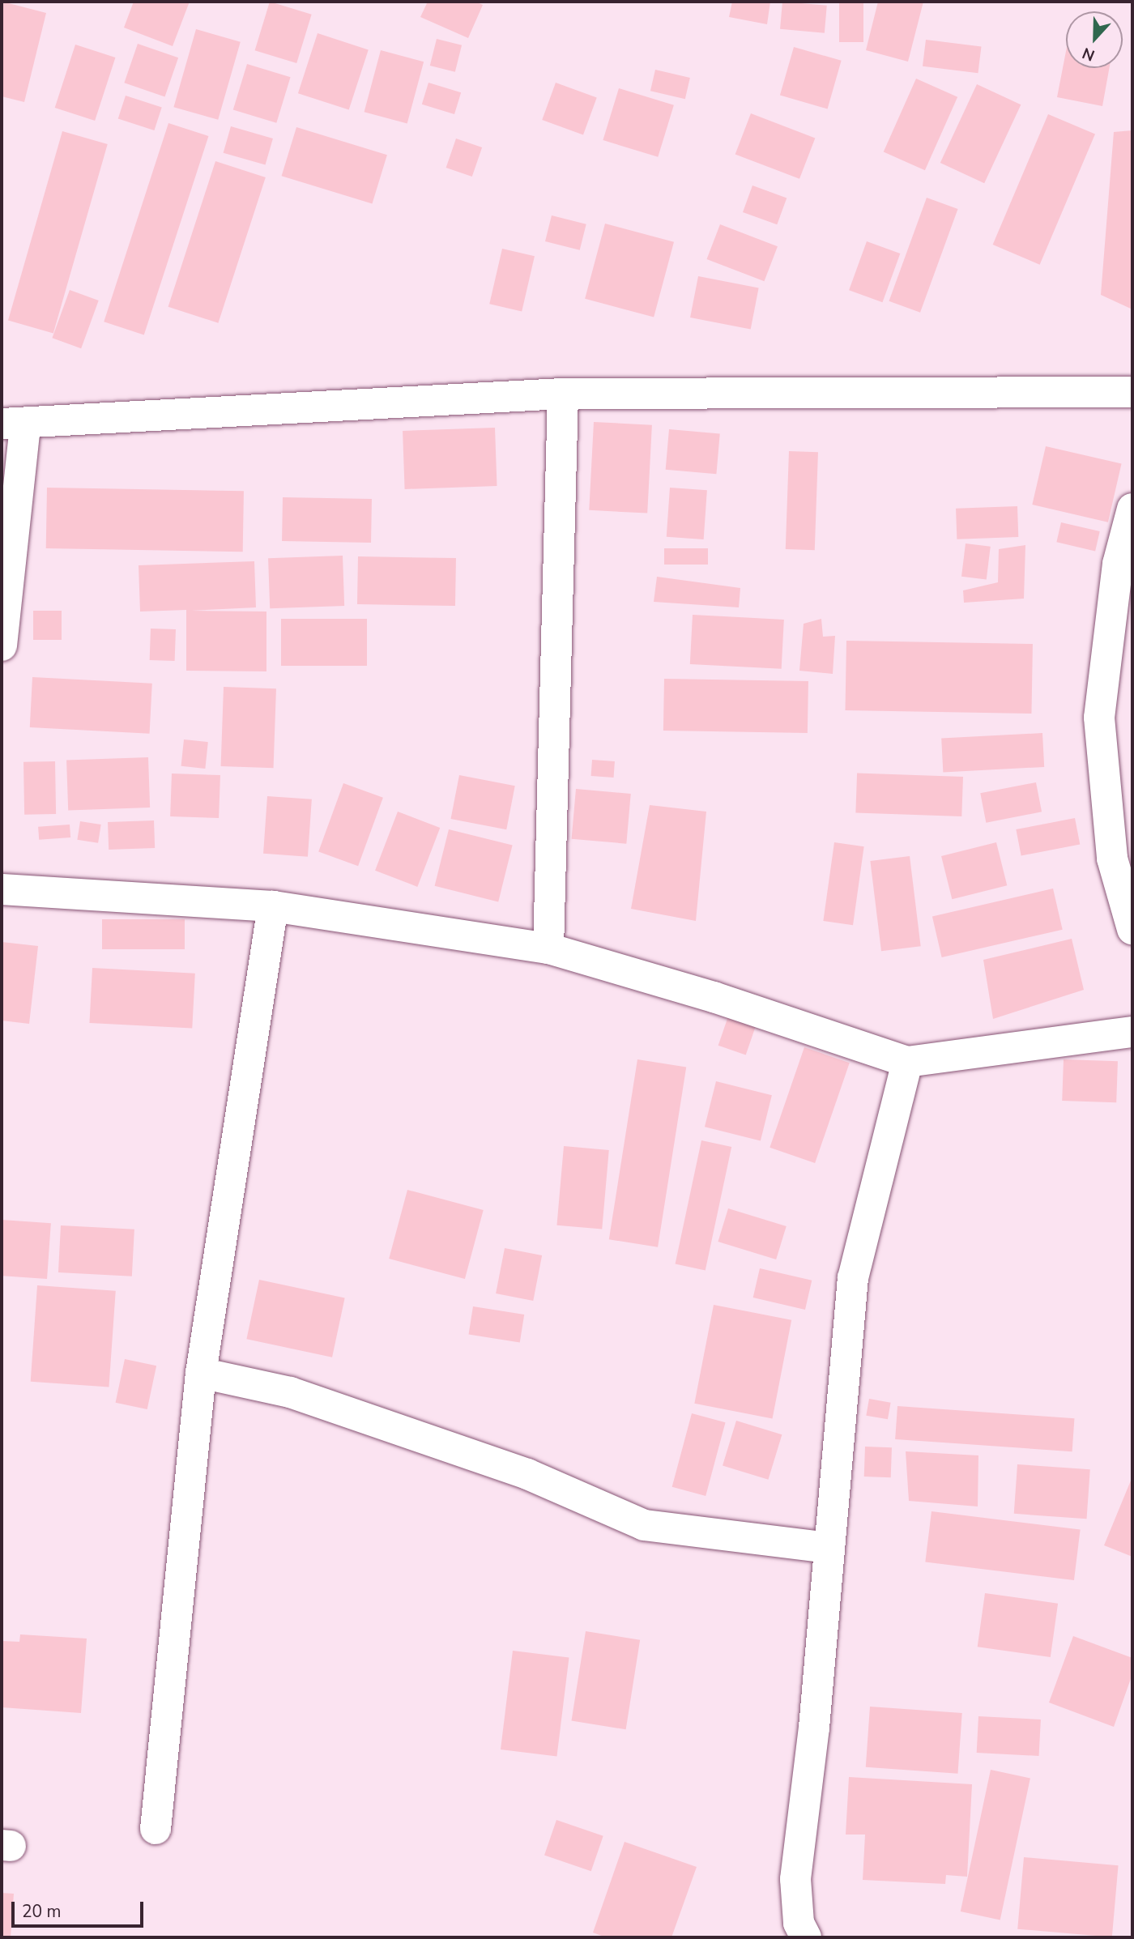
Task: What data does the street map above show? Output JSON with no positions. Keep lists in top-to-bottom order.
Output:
{
  "scale_bar": "20 m",
  "north": "bottom"
}
